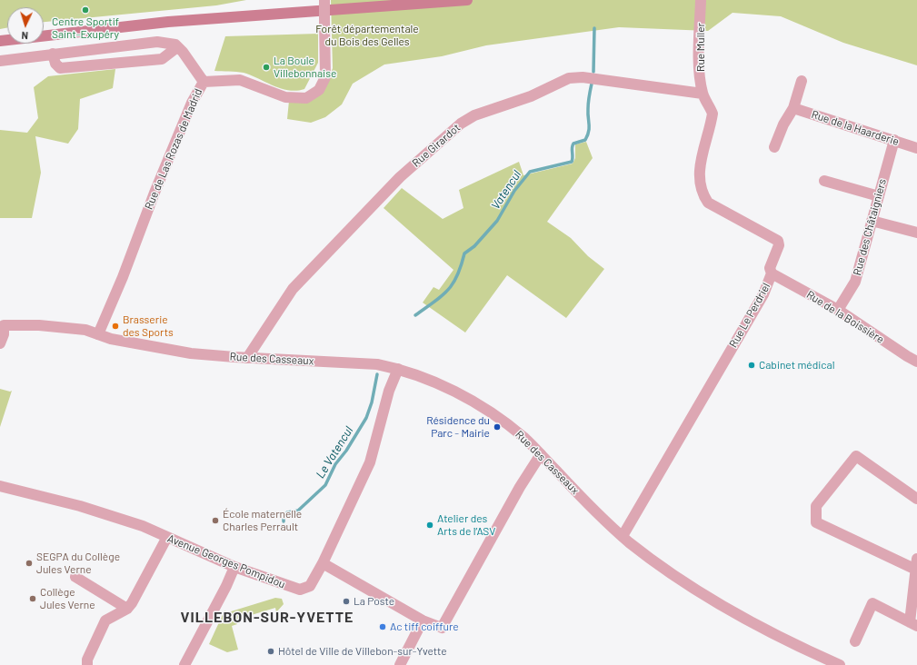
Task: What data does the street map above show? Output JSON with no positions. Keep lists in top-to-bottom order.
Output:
{
  "streets": {
    "street": [
      "Rue Muller",
      "Rue de la Haarderie",
      "Rue Girardot",
      "Rue de Las Rozas de Madrid",
      "Rue des Châtaigniers",
      "Rue Le Perdriel",
      "Rue de la Boissière",
      "Rue des Casseaux",
      "Avenue Georges Pompidou"
    ]
  },
  "crossings": [
    ["Rue Muller", "Rue Girardot"],
    ["Rue Muller", "Rue Le Perdriel"],
    ["Rue de la Haarderie", "Rue des Châtaigniers"],
    ["Rue Girardot", "Rue Le Perdriel"],
    ["Rue Girardot", "Rue des Casseaux"],
    ["Rue de Las Rozas de Madrid", "Rue des Casseaux"],
    ["Rue des Châtaigniers", "Rue de la Boissière"],
    ["Rue Le Perdriel", "Rue de la Boissière"],
    ["Rue Le Perdriel", "Rue des Casseaux"],
    ["Rue des Casseaux", "Avenue Georges Pompidou"]
  ],
  "districts": ["VILLEBON-SUR-YVETTE"],
  "water": ["Vatencul", "Le Vatencul"],
  "parks": ["Forêt départementale du Bois des Gelles"],
  "places": [
    "Centre Sportif Saint-Exupéry",
    "La Boule Villebonnaise",
    "Brasserie des Sports",
    "Cabinet médical",
    "Résidence du Parc - Mairie",
    "École maternelle Charles Perrault",
    "Atelier des Arts de l’ASV",
    "SEGPA du Collège Jules Verne",
    "Collège Jules Verne",
    "La Poste",
    "Ac tiff coiffure",
    "Hôtel de Ville de Villebon-sur-Yvette"
  ],
  "north": "bottom"
}
